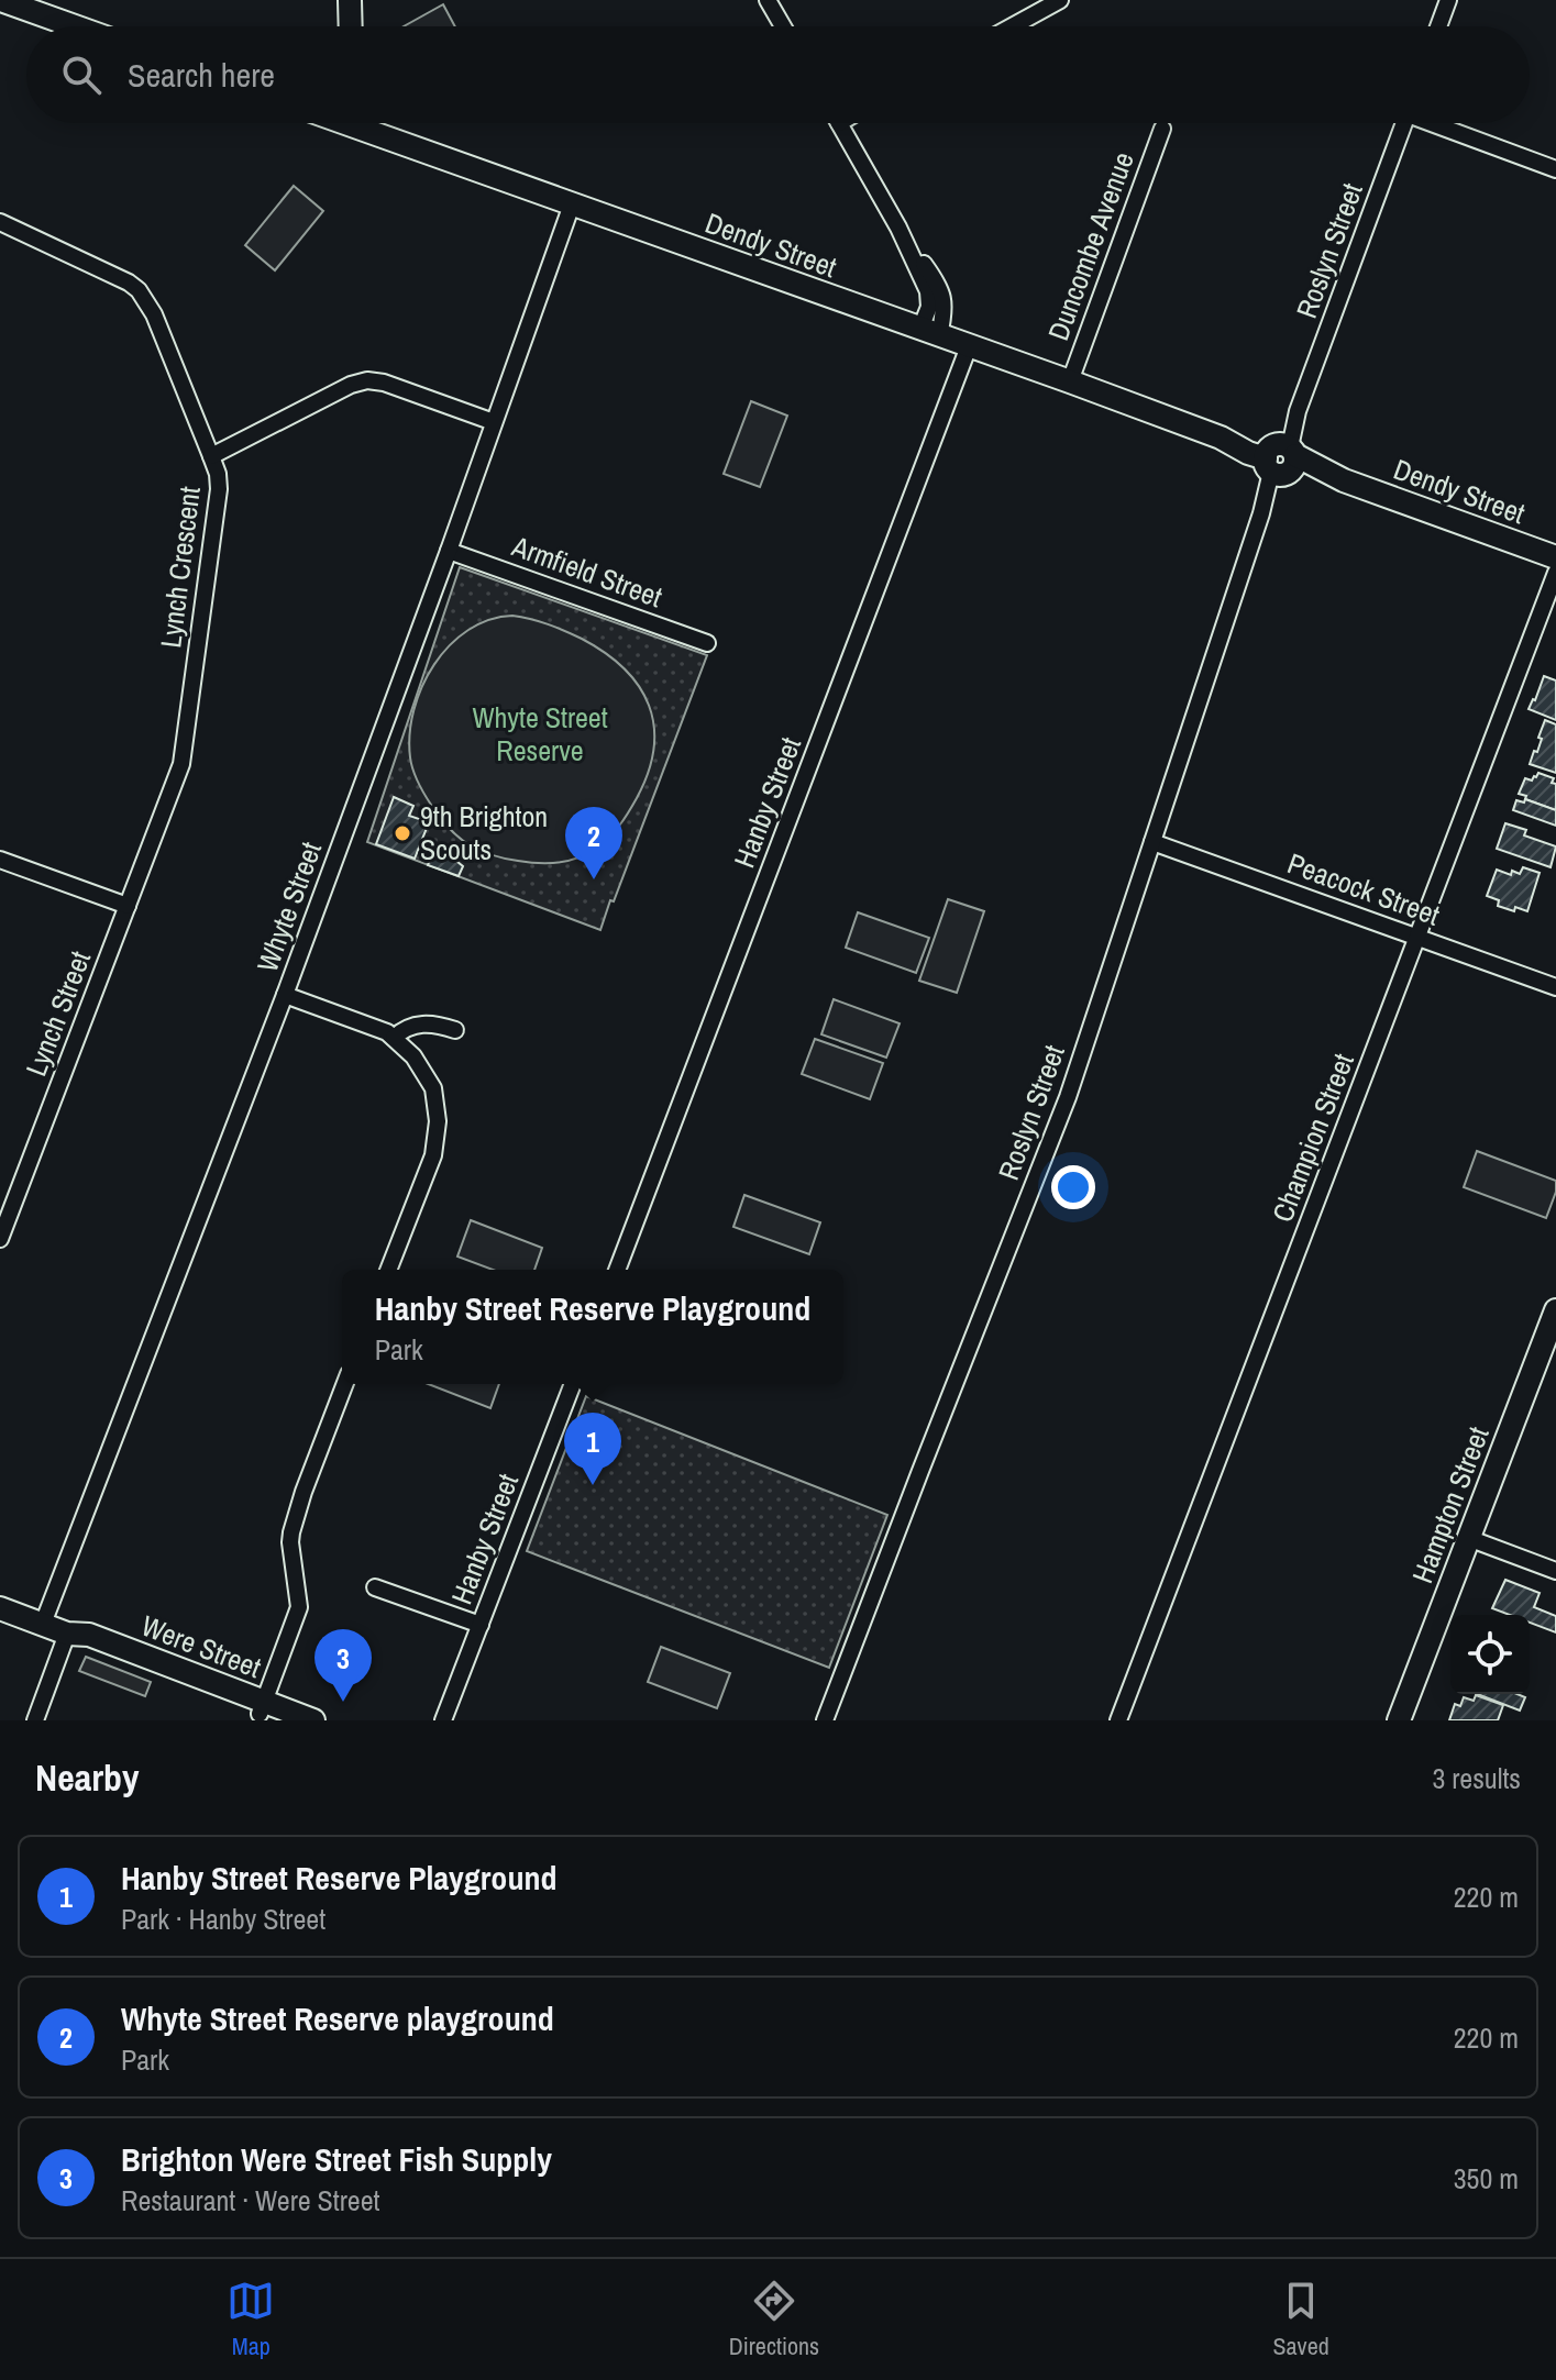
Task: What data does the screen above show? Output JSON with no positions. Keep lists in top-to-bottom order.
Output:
{
  "streets": {
    "street": [
      "Dendy Street",
      "Duncombe Avenue",
      "Roslyn Street",
      "Lynch Crescent",
      "Armfield Street",
      "Hanby Street",
      "Peacock Street",
      "Whyte Street",
      "Lynch Street",
      "Champion Street",
      "Hampton Street",
      "Were Street"
    ]
  },
  "crossings": [
    ["Dendy Street", "Duncombe Avenue"],
    ["Dendy Street", "Roslyn Street"],
    ["Dendy Street", "Hanby Street"],
    ["Dendy Street", "Whyte Street"],
    ["Roslyn Street", "Peacock Street"],
    ["Lynch Crescent", "Lynch Street"],
    ["Armfield Street", "Whyte Street"],
    ["Peacock Street", "Champion Street"],
    ["Whyte Street", "Were Street"]
  ],
  "parks": ["Whyte Street Reserve"],
  "places": ["9th Brighton Scouts"],
  "page": {
    "search": "Search here",
    "pins": ["2", "1", "3"],
    "popup": ["Hanby Street Reserve Playground", "Park"],
    "heading": ["Nearby", "3 results"],
    "list": [
      {
        "mark": "1",
        "name": "Hanby Street Reserve Playground",
        "note": "Park · Hanby Street",
        "value": "220 m"
      },
      {
        "mark": "2",
        "name": "Whyte Street Reserve playground",
        "note": "Park",
        "value": "220 m"
      },
      {
        "mark": "3",
        "name": "Brighton Were Street Fish Supply",
        "note": "Restaurant · Were Street",
        "value": "350 m"
      }
    ],
    "nav": ["Map", "Directions", "Saved"]
  }
}
